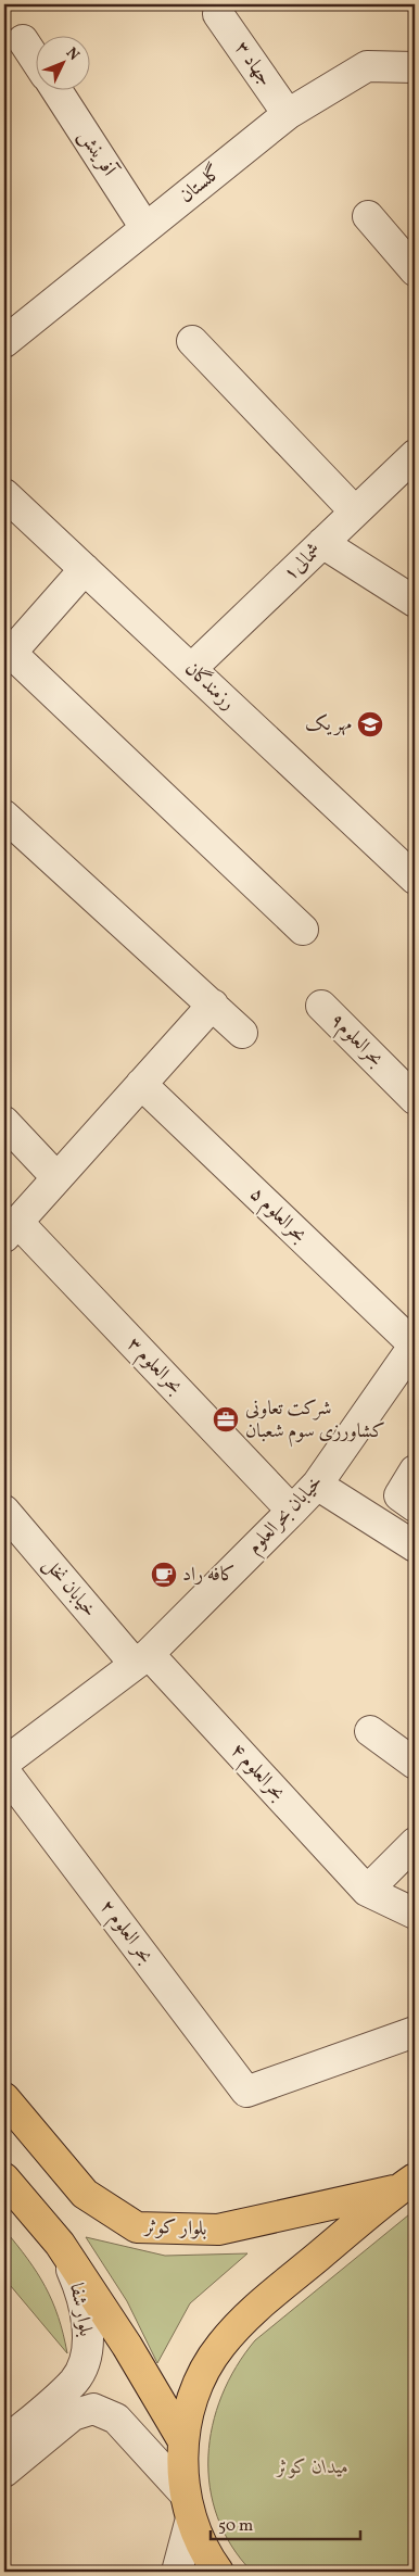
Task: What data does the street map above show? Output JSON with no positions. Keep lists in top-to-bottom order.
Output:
{
  "streets": {
    "main road": ["بلوار کوثر"],
    "street": [
      "جهاد ۳",
      "آفرینش",
      "گلستان",
      "شمالی۱",
      "رزمندگان",
      "بحرالعلوم۹",
      "بحرالعلوم ۵",
      "بحرالعلوم ۳",
      "خیابان بحرالعلوم",
      "خیابان نخل",
      "بحرالعلوم ۴",
      "بحر العلوم ۲",
      "بلوار شفا"
    ]
  },
  "crossings": [
    ["جهاد ۳", "گلستان"],
    ["آفرینش", "گلستان"],
    ["شمالی۱", "رزمندگان"],
    ["بحرالعلوم ۵", "خیابان بحرالعلوم"],
    ["بحرالعلوم ۳", "خیابان بحرالعلوم"],
    ["خیابان بحرالعلوم", "خیابان نخل"],
    ["خیابان بحرالعلوم", "بحرالعلوم ۴"],
    ["خیابان نخل", "بحرالعلوم ۴"]
  ],
  "parks": ["میدان کوثر"],
  "places": {
    "school or university": ["مهر یک"],
    "office": ["شرکت تعاونی کشاورزی سوم شعبان"],
    "cafe": ["کافه راد"]
  },
  "scale_bar": "50 m",
  "north": "top right"
}
